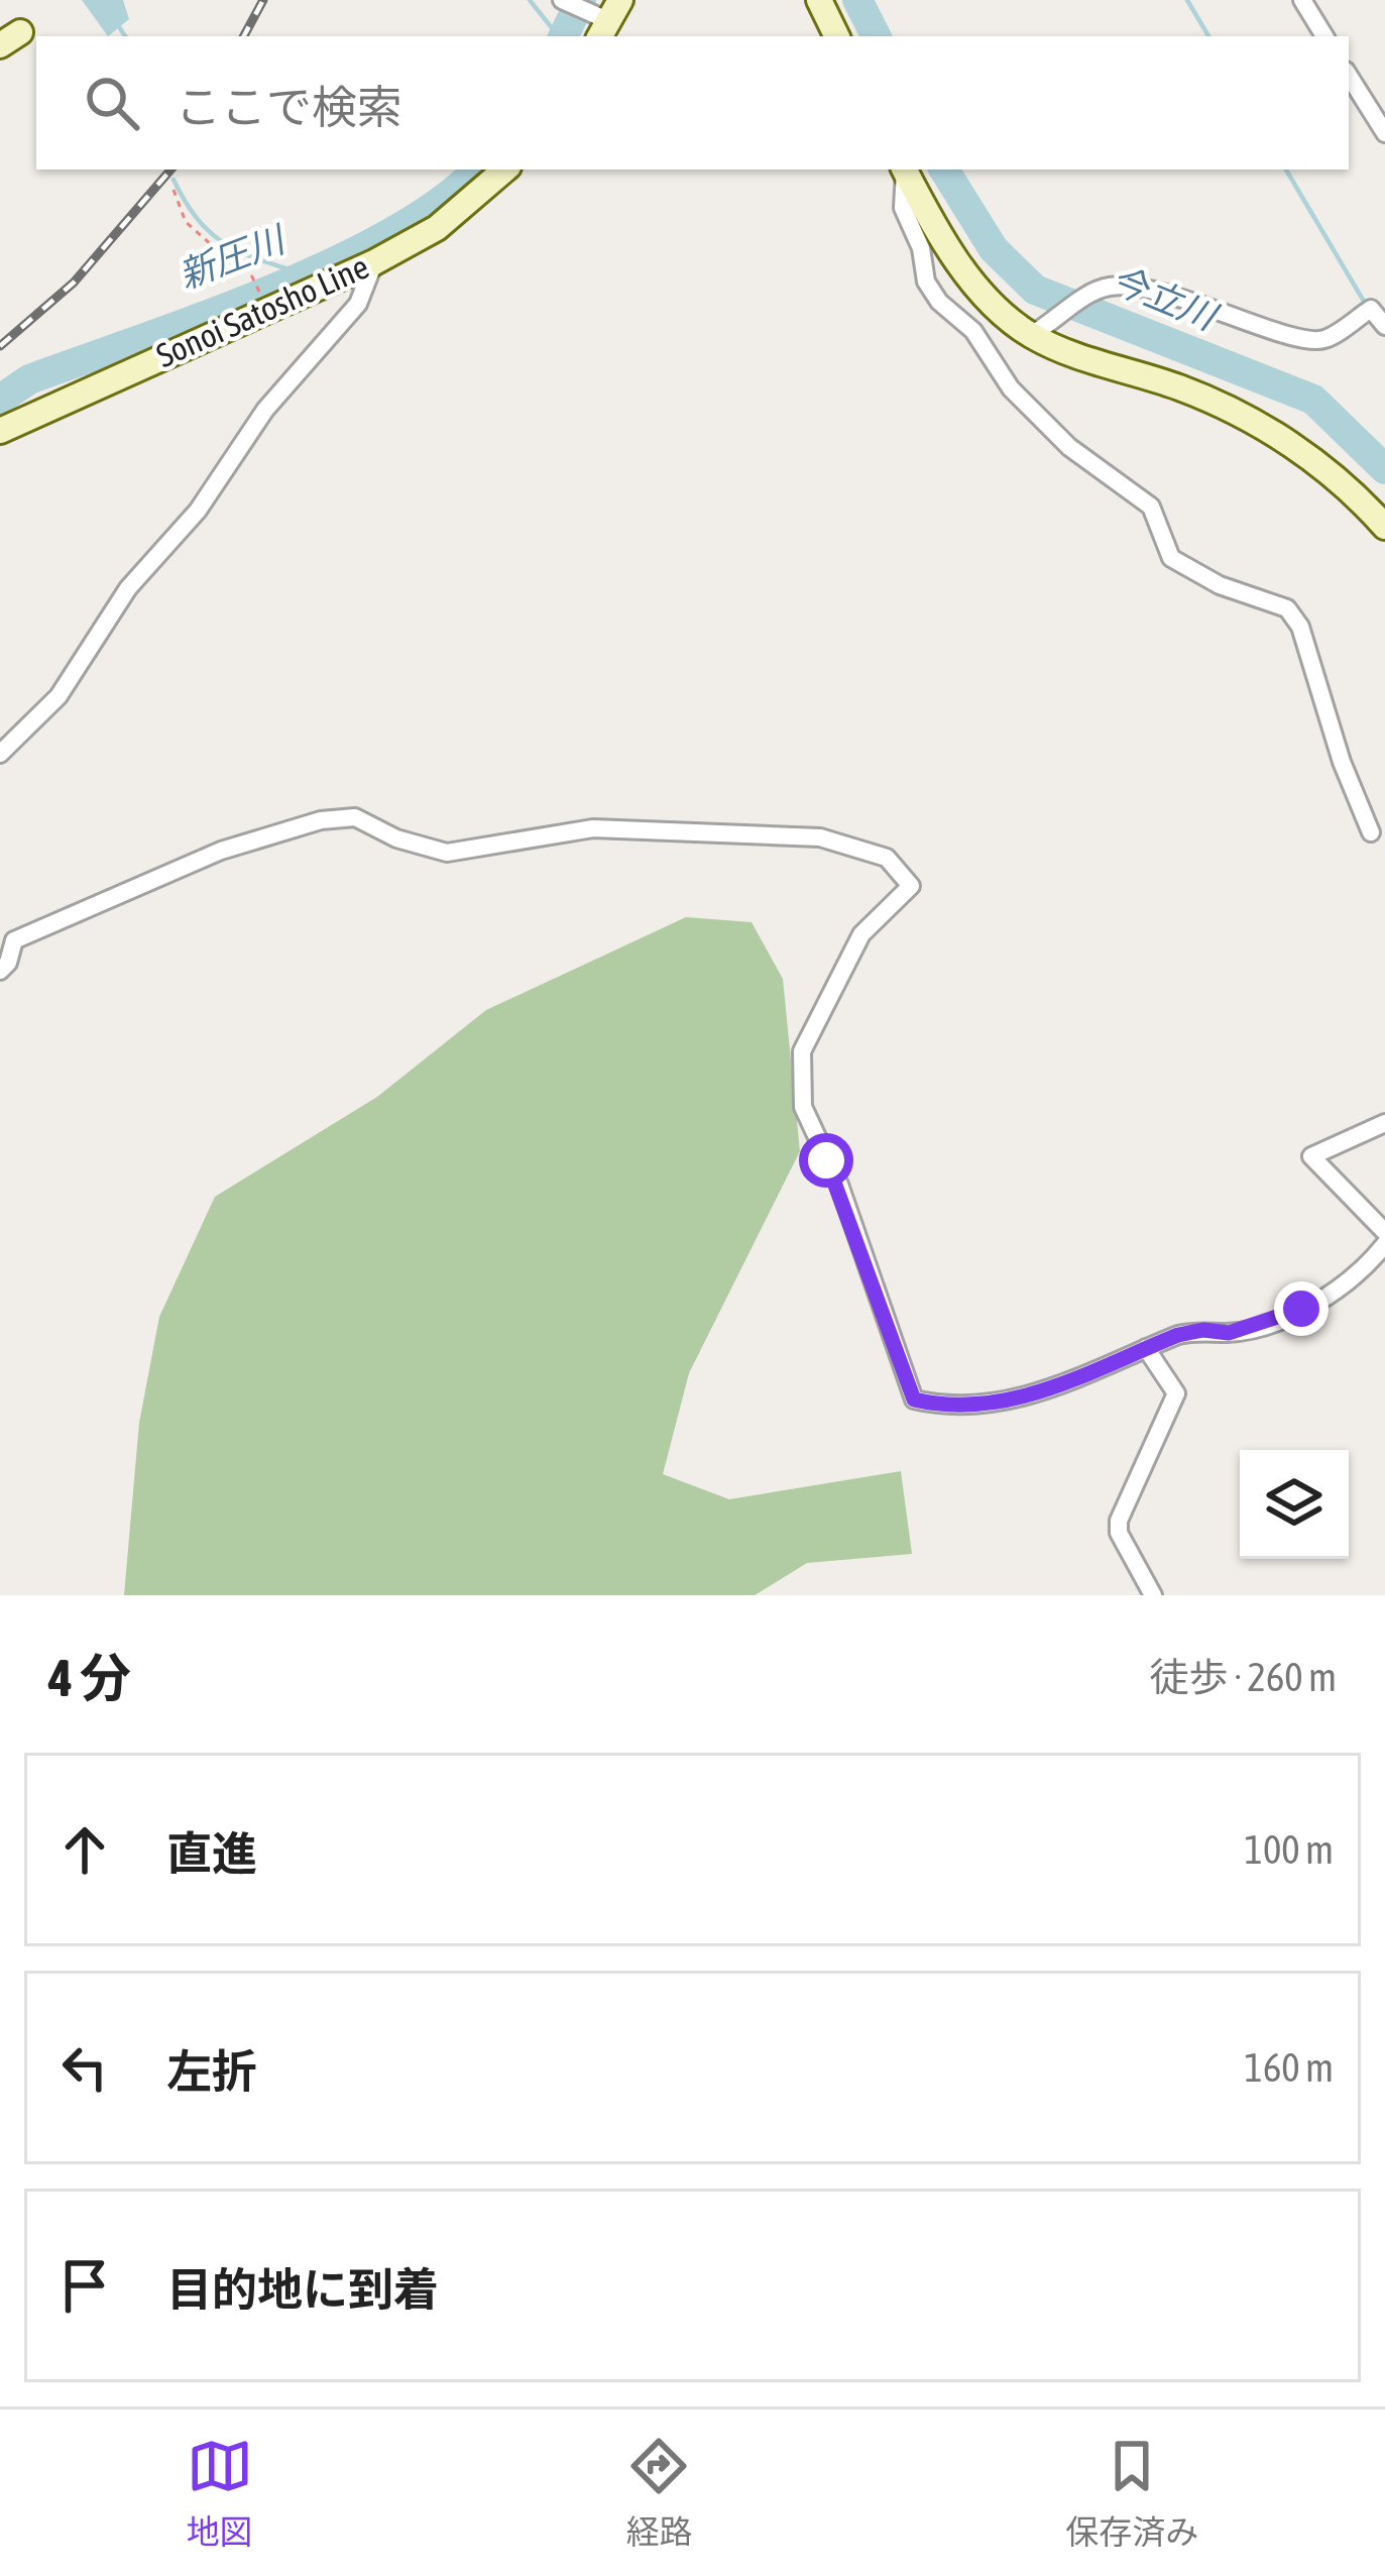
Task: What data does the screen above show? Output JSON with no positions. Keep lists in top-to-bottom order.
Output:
{
  "streets": {
    "main road": ["Sonoi Satosho Line"]
  },
  "water": ["新圧川", "今立川"],
  "page": {
    "search": "ここで検索",
    "heading": ["4 分", "徒歩 · 260 m"],
    "list": [
      ["直進", "100 m"],
      ["左折", "160 m"],
      "目的地に到着"
    ],
    "nav": ["地図", "経路", "保存済み"]
  }
}
